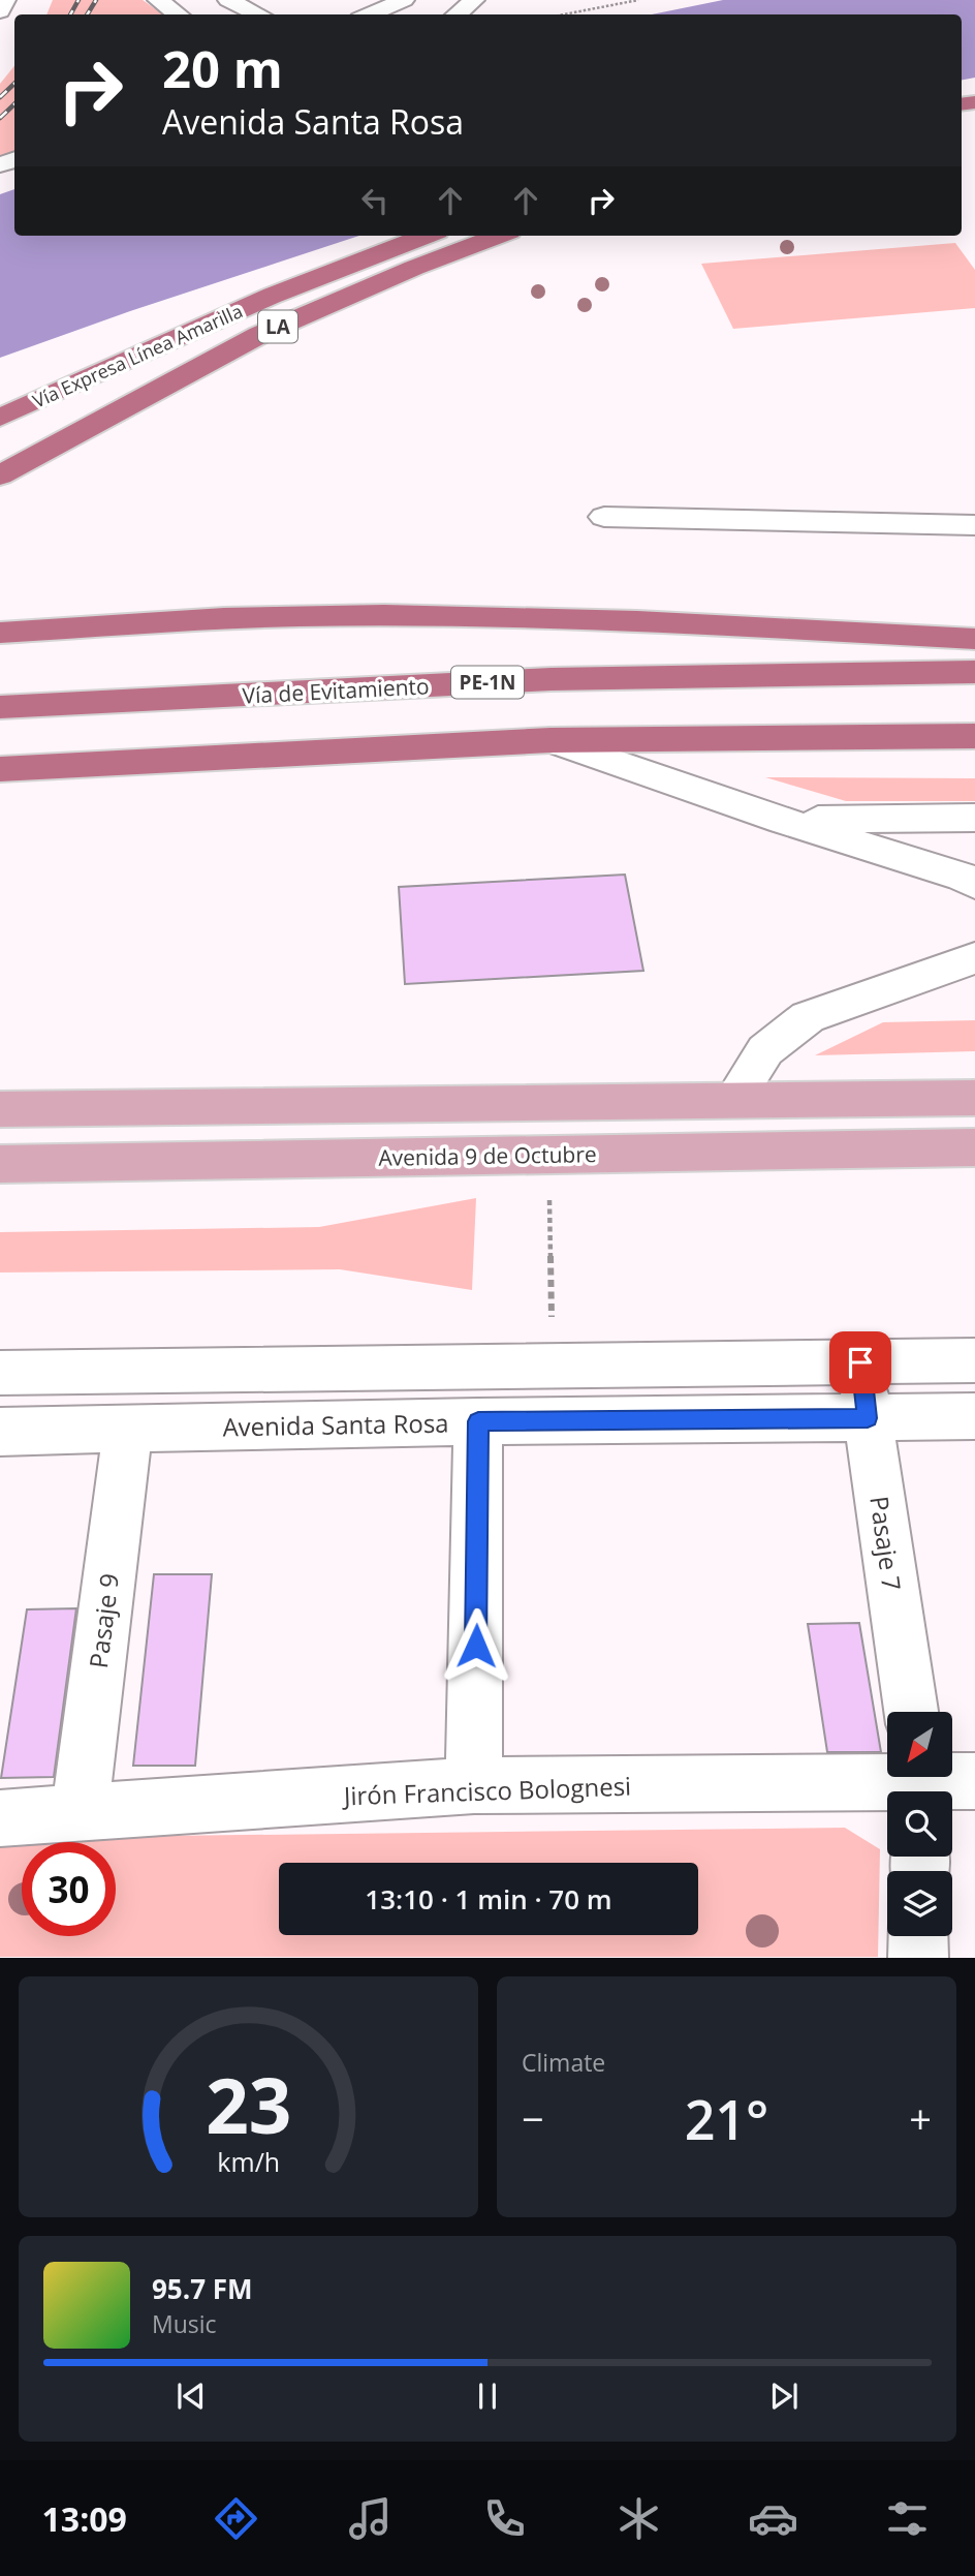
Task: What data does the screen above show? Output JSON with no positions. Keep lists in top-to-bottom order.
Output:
{
  "streets": {
    "highway": [
      "LA",
      "Vía Expresa Línea Amarilla",
      "PE-1N",
      "Vía de Evitamiento"
    ],
    "main road": ["Avenida 9 de Octubre"],
    "street": [
      "Avenida Santa Rosa",
      "Pasaje 7",
      "Pasaje 9",
      "Jirón Francisco Bolognesi"
    ]
  },
  "crossings": [
    ["Avenida Santa Rosa", "Pasaje 7"],
    ["Avenida Santa Rosa", "Pasaje 9"],
    ["Pasaje 9", "Jirón Francisco Bolognesi"]
  ],
  "north": "bottom left",
  "page": {
    "turn": ["20 m", "Avenida Santa Rosa"],
    "limit": "30",
    "trip": "13:10 · 1 min · 70 m",
    "tile": "Climate",
    "heat": ["−", "21°", "+"],
    "song": ["95.7 FM", "Music"],
    "tabs": "13:09",
    "gauge": ["23", "km/h"]
  }
}
